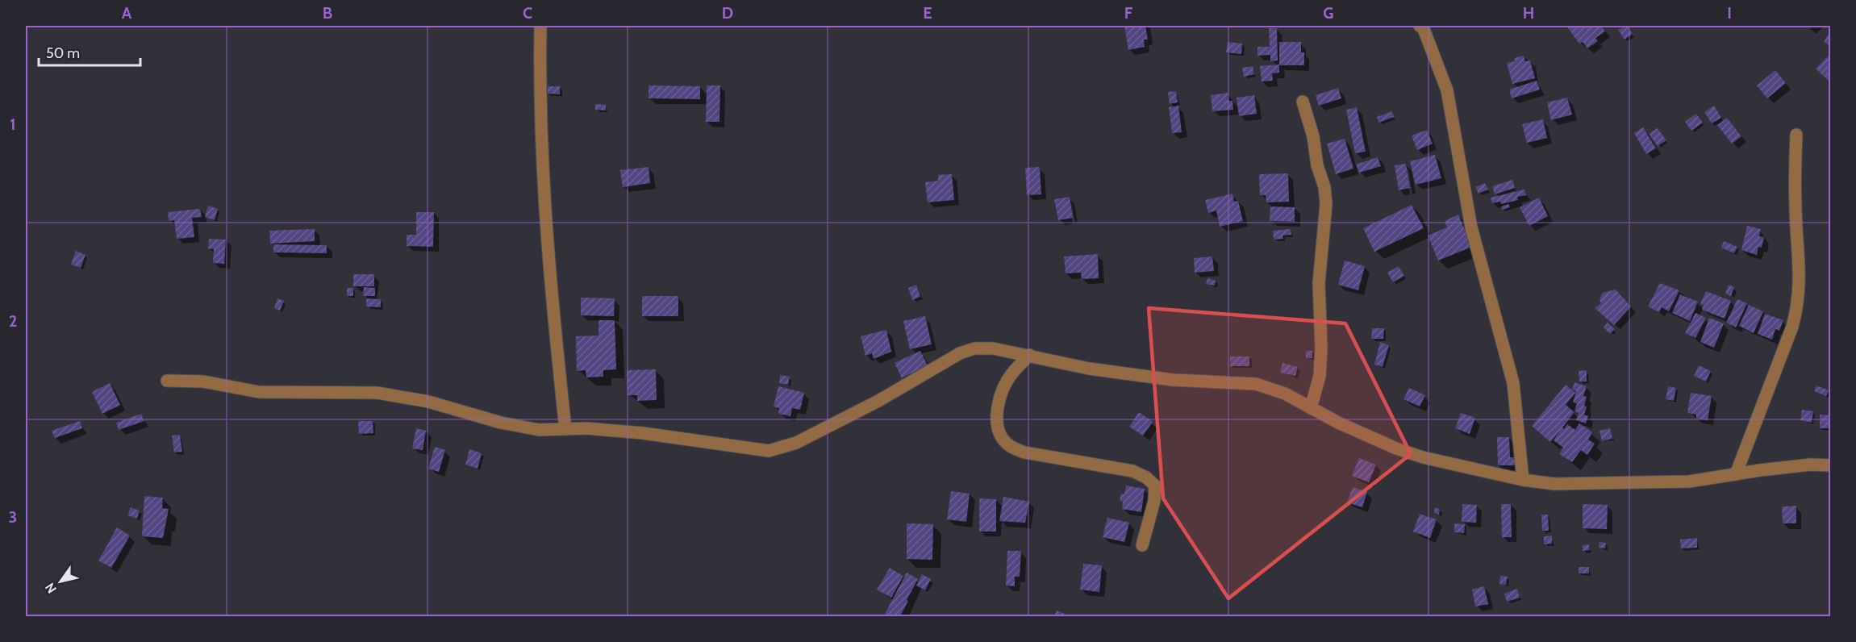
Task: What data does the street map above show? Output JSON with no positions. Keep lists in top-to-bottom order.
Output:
{
  "scale_bar": "50 m",
  "north": "bottom left",
  "grid": {
    "columns": [
      "A",
      "B",
      "C",
      "D",
      "E",
      "F",
      "G",
      "H",
      "I"
    ],
    "rows": ["1", "2", "3"]
  }
}
